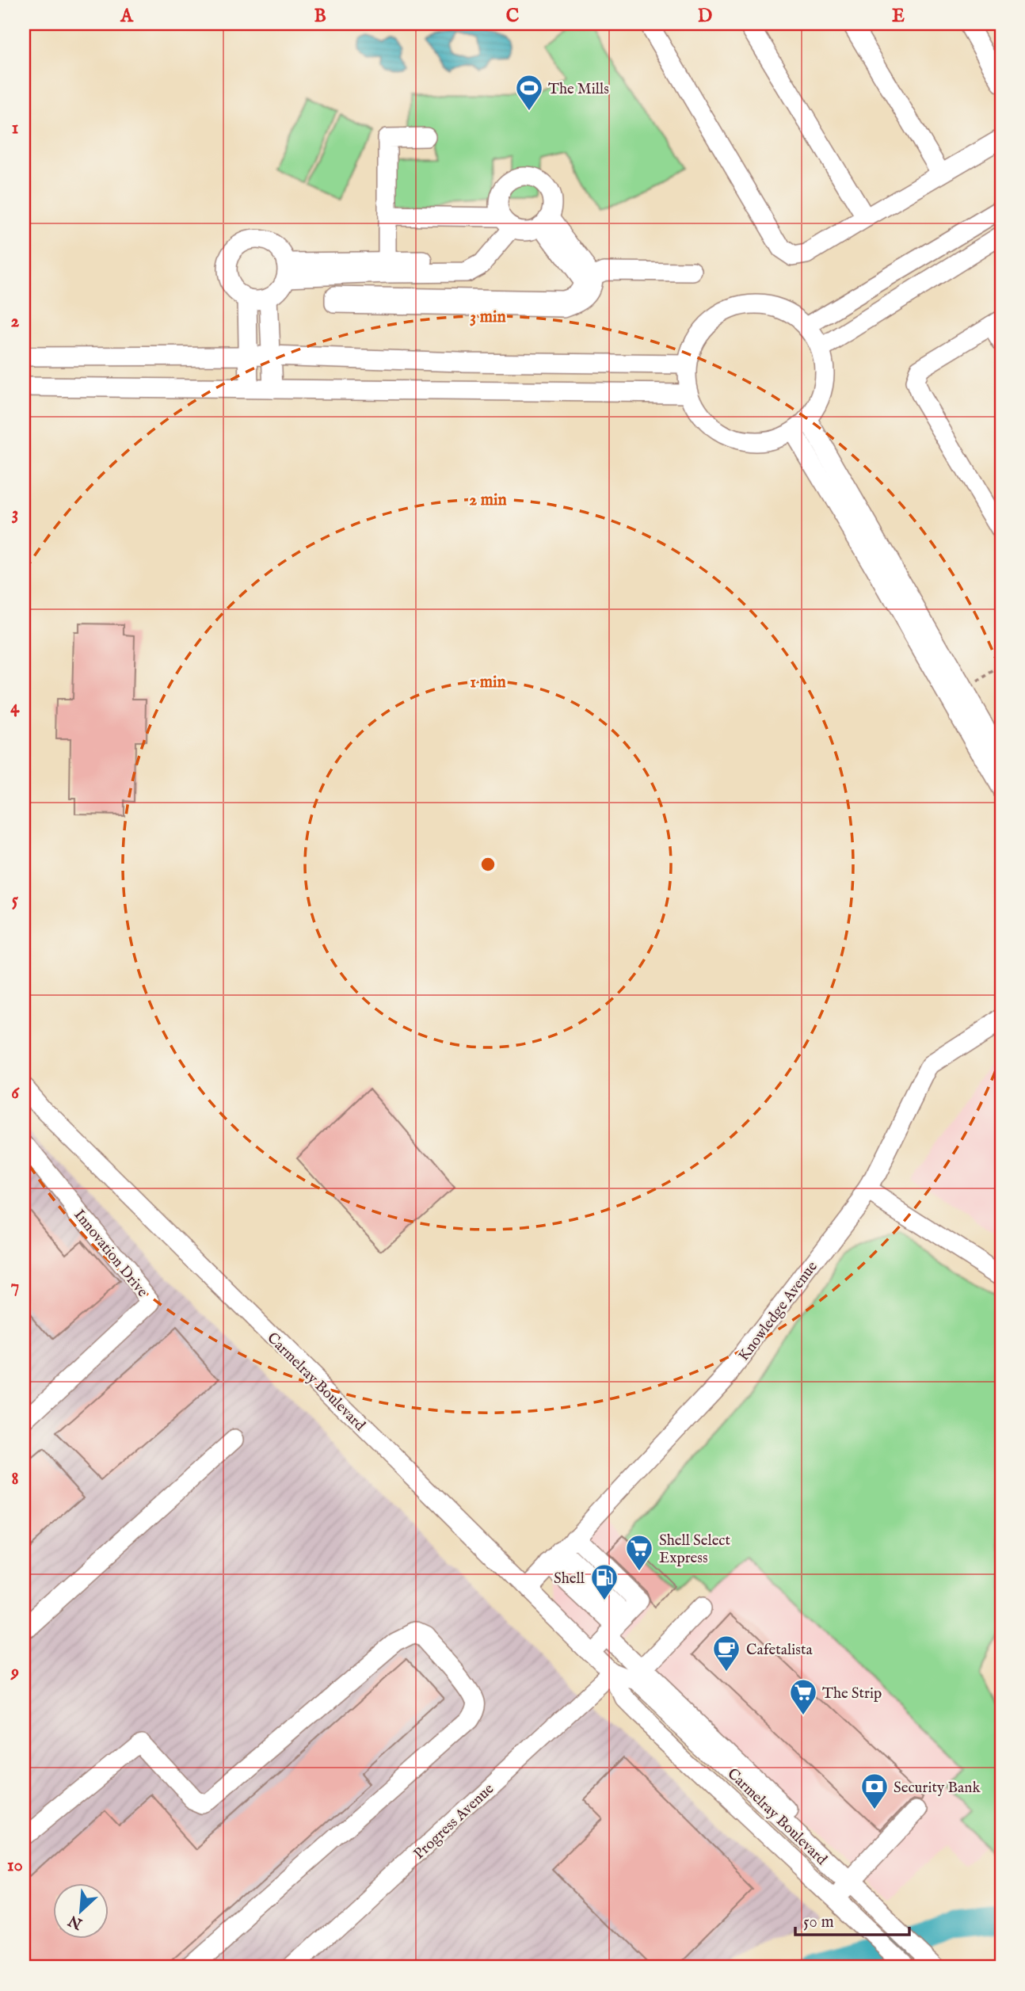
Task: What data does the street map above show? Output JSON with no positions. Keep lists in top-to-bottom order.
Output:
{
  "streets": {
    "street": [
      "Innovation Drive",
      "Knowledge Avenue",
      "Carmelray Boulevard",
      "Progress Avenue"
    ]
  },
  "crossings": [
    ["Knowledge Avenue", "Carmelray Boulevard"],
    ["Carmelray Boulevard", "Progress Avenue"]
  ],
  "places": {
    "sports": ["The Mills"],
    "supermarket": ["Shell Select Express", "The Strip"],
    "fuel station": ["Shell"],
    "cafe": ["Cafetalista"],
    "bank": ["Security Bank"]
  },
  "scale_bar": "50 m",
  "north": "bottom left",
  "grid": {
    "columns": [
      "A",
      "B",
      "C",
      "D",
      "E"
    ],
    "rows": [
      "1",
      "2",
      "3",
      "4",
      "5",
      "6",
      "7",
      "8",
      "9",
      "10"
    ]
  },
  "rings": ["3 min", "2 min", "1 min"]
}
